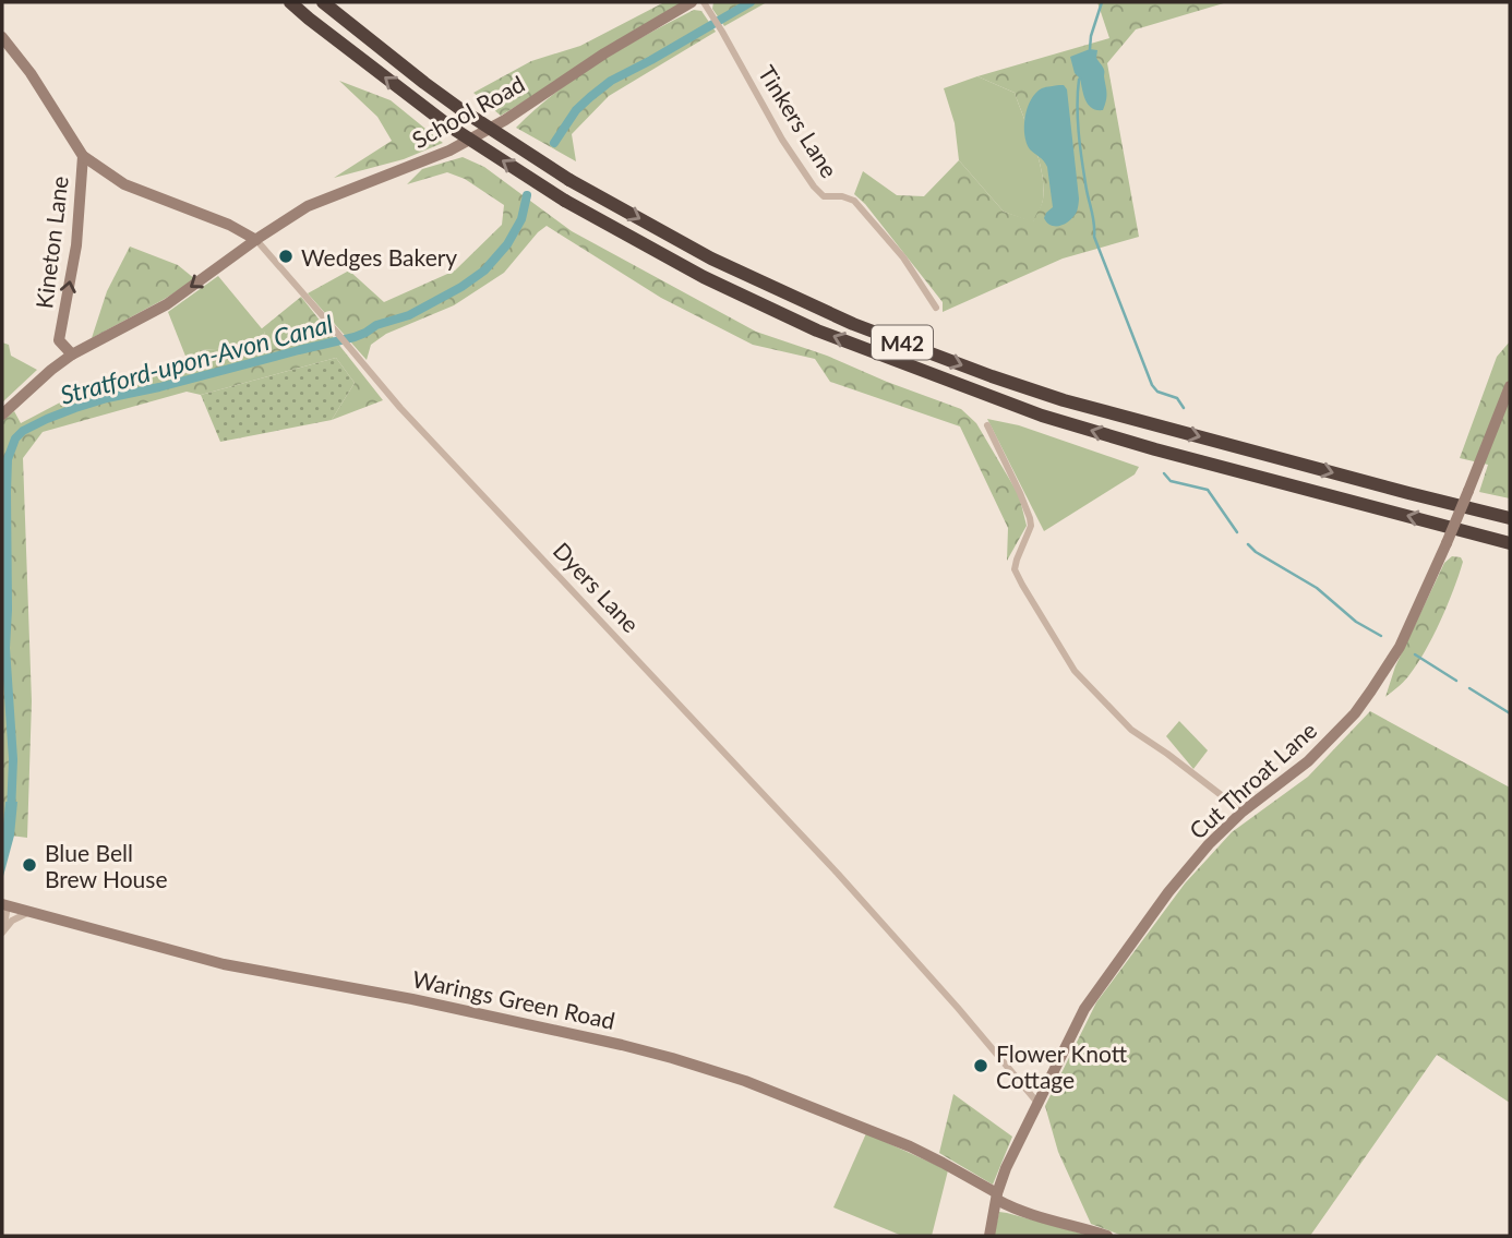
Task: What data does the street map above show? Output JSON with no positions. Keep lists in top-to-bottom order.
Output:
{
  "streets": {
    "highway": ["M42"],
    "street": [
      "School Road",
      "Tinkers Lane",
      "Kineton Lane",
      "Dyers Lane",
      "Cut Throat Lane",
      "Warings Green Road"
    ]
  },
  "crossings": [
    ["School Road", "Kineton Lane"],
    ["School Road", "Dyers Lane"],
    ["Kineton Lane", "Dyers Lane"],
    ["Dyers Lane", "Cut Throat Lane"],
    ["Cut Throat Lane", "Warings Green Road"]
  ],
  "one_way": ["Kineton Lane"],
  "water": ["Stratford-upon-Avon Canal"],
  "places": ["Wedges Bakery", "Blue Bell Brew House", "Flower Knott Cottage"]
}
